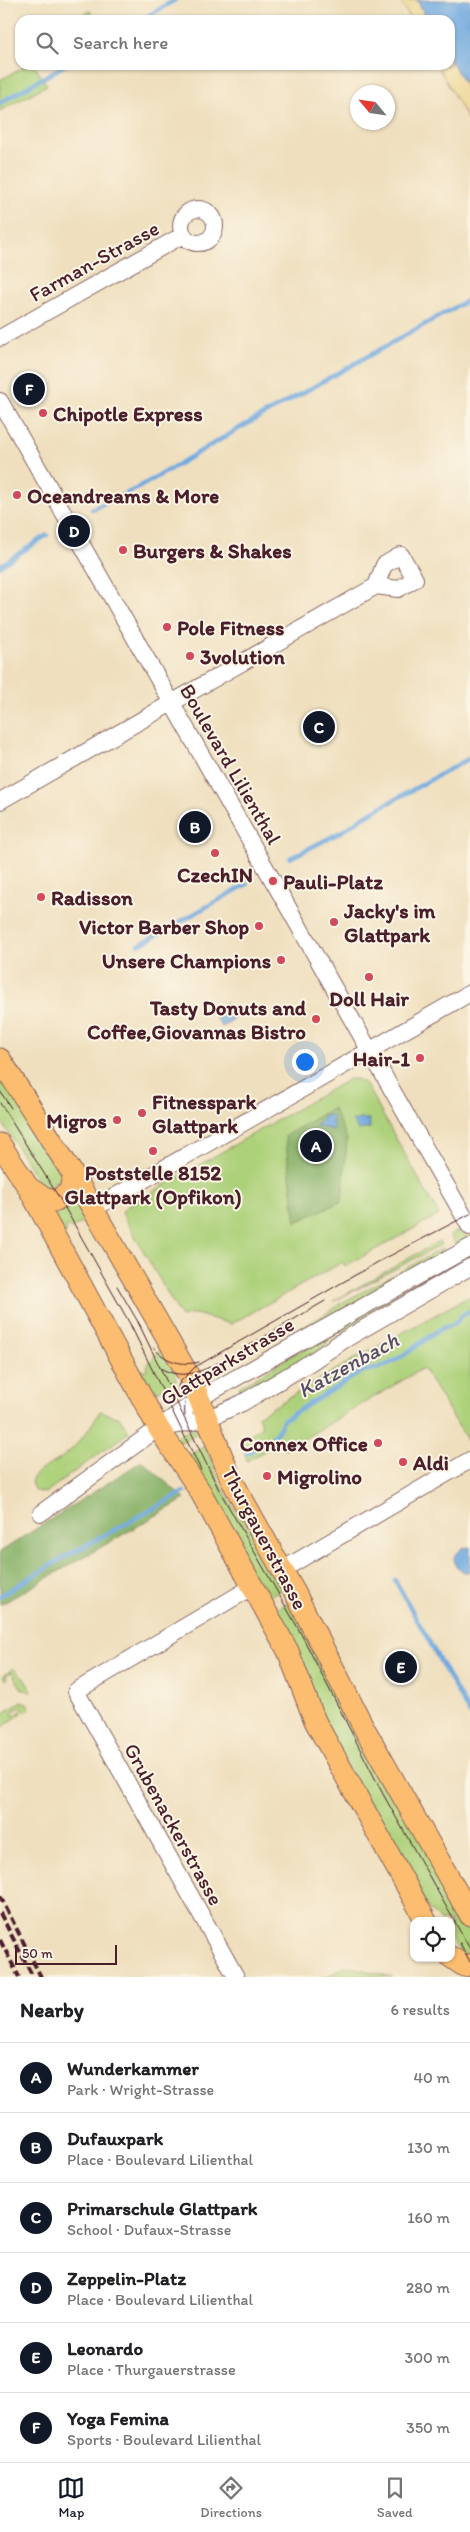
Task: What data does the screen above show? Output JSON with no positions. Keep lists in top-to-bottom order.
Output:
{
  "streets": {
    "main road": ["Thurgauerstrasse"],
    "street": [
      "Farman-Strasse",
      "Boulevard Lilienthal",
      "Glattparkstrasse",
      "Grubenackerstrasse"
    ]
  },
  "crossings": [
    ["Glattparkstrasse", "Thurgauerstrasse"],
    ["Thurgauerstrasse", "Grubenackerstrasse"]
  ],
  "water": ["Katzenbach"],
  "places": [
    "Chipotle Express",
    "Oceandreams & More",
    "Burgers & Shakes",
    "Pole Fitness",
    "3volution",
    "CzechIN",
    "Pauli-Platz",
    "Radisson",
    "Jacky's im Glattpark",
    "Victor Barber Shop",
    "Unsere Champions",
    "Doll Hair",
    "Tasty Donuts and Coffee,Giovannas Bistro",
    "Hair-1",
    "Fitnesspark Glattpark",
    "Migros",
    "Poststelle 8152 Glattpark (Opfikon)",
    "Connex Office",
    "Aldi",
    "Migrolino"
  ],
  "scale_bar": "50 m",
  "north": "top left",
  "page": {
    "search": "Search here",
    "pins": [
      "F",
      "D",
      "C",
      "B",
      "A",
      "E"
    ],
    "scale": "50 m",
    "heading": ["Nearby", "6 results"],
    "list": [
      {
        "mark": "A",
        "name": "Wunderkammer",
        "note": "Park · Wright-Strasse",
        "value": "40 m"
      },
      {
        "mark": "B",
        "name": "Dufauxpark",
        "note": "Place · Boulevard Lilienthal",
        "value": "130 m"
      },
      {
        "mark": "C",
        "name": "Primarschule Glattpark",
        "note": "School · Dufaux-Strasse",
        "value": "160 m"
      },
      {
        "mark": "D",
        "name": "Zeppelin-Platz",
        "note": "Place · Boulevard Lilienthal",
        "value": "280 m"
      },
      {
        "mark": "E",
        "name": "Leonardo",
        "note": "Place · Thurgauerstrasse",
        "value": "300 m"
      },
      {
        "mark": "F",
        "name": "Yoga Femina",
        "note": "Sports · Boulevard Lilienthal",
        "value": "350 m"
      }
    ],
    "nav": ["Map", "Directions", "Saved"]
  }
}
